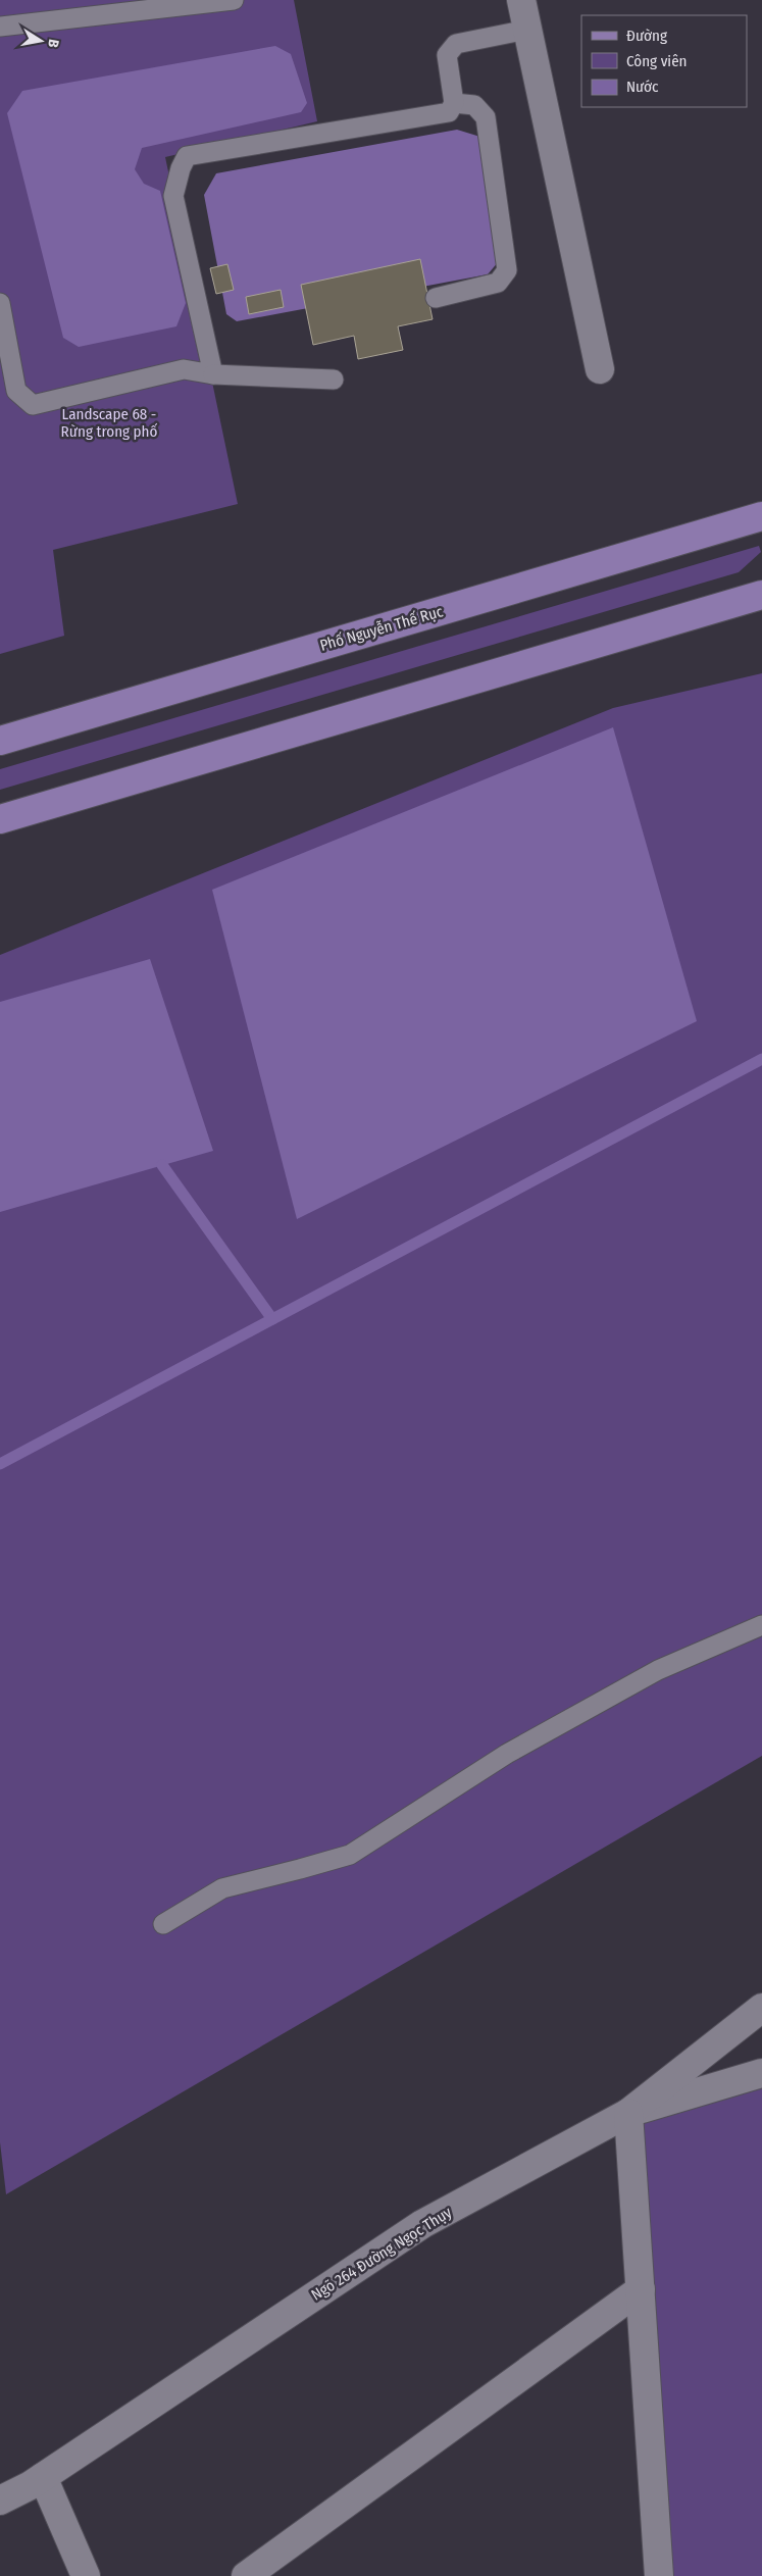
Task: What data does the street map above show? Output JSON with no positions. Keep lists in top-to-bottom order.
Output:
{
  "streets": {
    "main road": ["Phố Nguyễn Thế Rục"],
    "street": ["Ngõ 264 Đường Ngọc Thụy"]
  },
  "parks": ["Landscape 68 - Rừng trong phố"],
  "legend": ["Đường", "Công viên", "Nước"],
  "north": "right"
}
